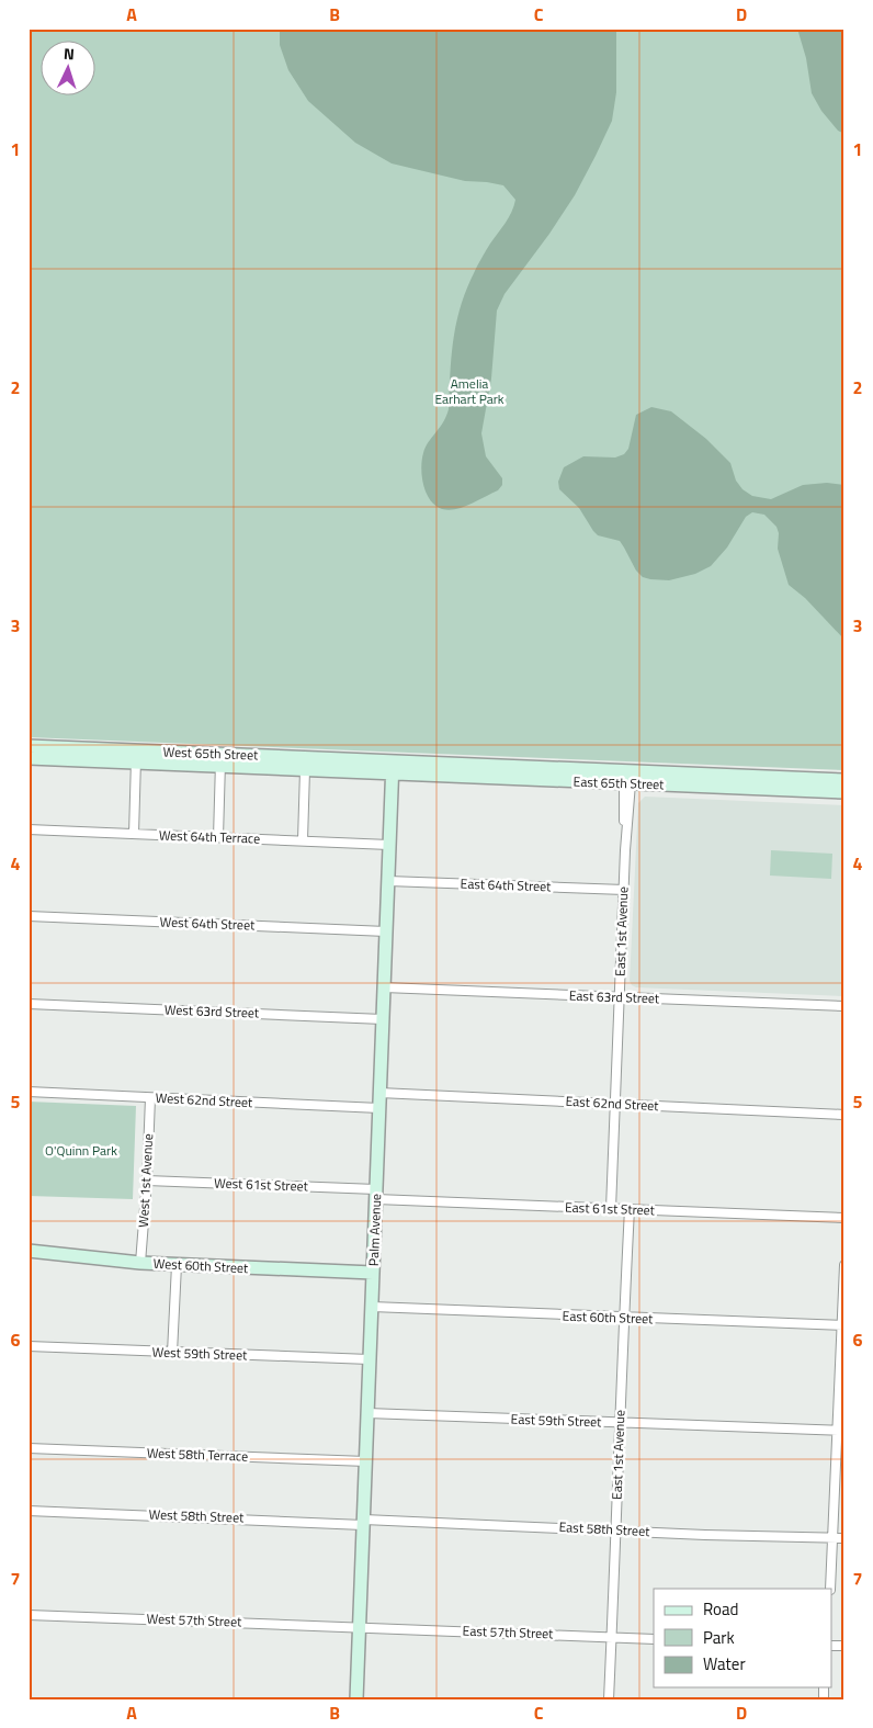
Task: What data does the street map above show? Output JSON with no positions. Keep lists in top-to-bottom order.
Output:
{
  "streets": {
    "main road": [
      "West 65th Street",
      "East 65th Street",
      "Palm Avenue",
      "West 60th Street"
    ],
    "street": [
      "West 64th Terrace",
      "East 64th Street",
      "West 64th Street",
      "East 1st Avenue",
      "East 63rd Street",
      "West 63rd Street",
      "West 62nd Street",
      "East 62nd Street",
      "West 1st Avenue",
      "West 61st Street",
      "East 61st Street",
      "East 60th Street",
      "West 59th Street",
      "East 59th Street",
      "West 58th Terrace",
      "West 58th Street",
      "East 58th Street",
      "West 57th Street",
      "East 57th Street"
    ]
  },
  "crossings": [
    ["West 65th Street", "East 65th Street"],
    ["West 65th Street", "Palm Avenue"],
    ["East 65th Street", "East 1st Avenue"],
    ["East 65th Street", "Palm Avenue"],
    ["West 64th Terrace", "Palm Avenue"],
    ["East 64th Street", "East 1st Avenue"],
    ["East 64th Street", "Palm Avenue"],
    ["West 64th Street", "Palm Avenue"],
    ["East 1st Avenue", "East 63rd Street"],
    ["East 1st Avenue", "East 62nd Street"],
    ["East 1st Avenue", "East 61st Street"],
    ["East 1st Avenue", "East 60th Street"],
    ["East 1st Avenue", "East 59th Street"],
    ["East 1st Avenue", "East 58th Street"],
    ["East 1st Avenue", "East 57th Street"],
    ["East 63rd Street", "Palm Avenue"],
    ["West 63rd Street", "Palm Avenue"],
    ["West 62nd Street", "West 1st Avenue"],
    ["West 62nd Street", "Palm Avenue"],
    ["East 62nd Street", "Palm Avenue"],
    ["West 1st Avenue", "West 61st Street"],
    ["West 1st Avenue", "West 60th Street"],
    ["West 61st Street", "East 61st Street"],
    ["West 61st Street", "Palm Avenue"],
    ["East 61st Street", "Palm Avenue"],
    ["Palm Avenue", "West 60th Street"],
    ["Palm Avenue", "East 60th Street"],
    ["Palm Avenue", "West 59th Street"],
    ["Palm Avenue", "East 59th Street"],
    ["Palm Avenue", "West 58th Terrace"],
    ["Palm Avenue", "West 58th Street"],
    ["Palm Avenue", "East 58th Street"],
    ["Palm Avenue", "West 57th Street"],
    ["Palm Avenue", "East 57th Street"],
    ["West 58th Street", "East 58th Street"],
    ["West 57th Street", "East 57th Street"]
  ],
  "parks": ["Amelia Earhart Park", "O'Quinn Park"],
  "legend": ["Road", "Park", "Water"],
  "north": "top",
  "grid": {
    "columns": [
      "A",
      "B",
      "C",
      "D"
    ],
    "rows": [
      "1",
      "2",
      "3",
      "4",
      "5",
      "6",
      "7"
    ]
  }
}
